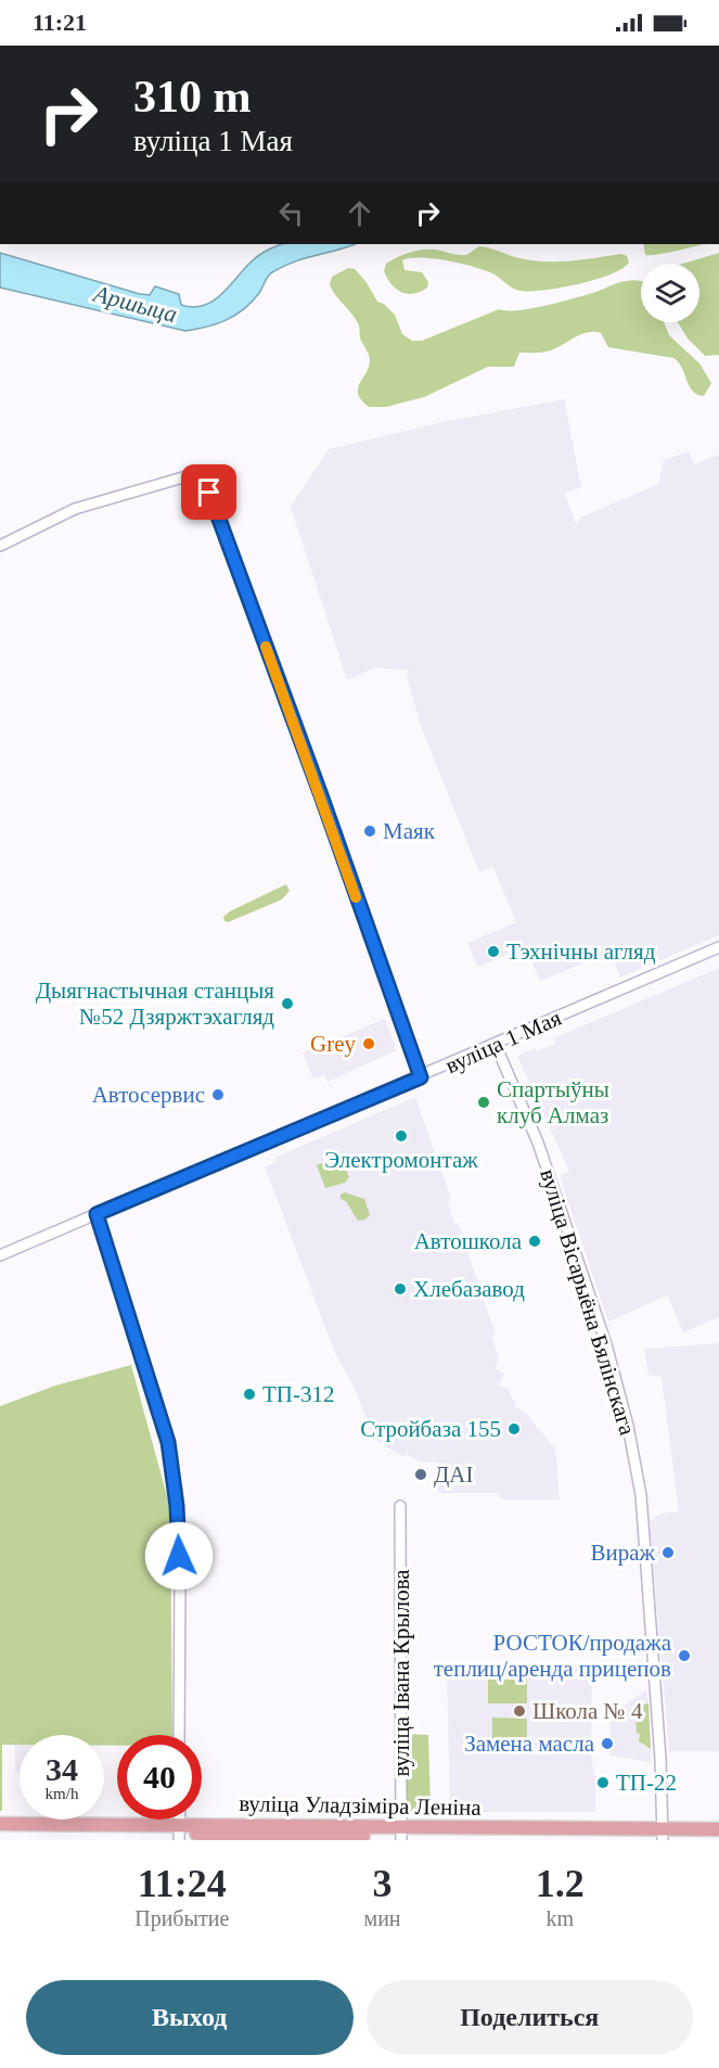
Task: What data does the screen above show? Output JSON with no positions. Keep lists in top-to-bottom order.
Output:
{
  "streets": {
    "main road": ["вуліца Уладзіміра Леніна"],
    "street": ["вуліца 1 Мая", "вуліца Вісарыёна Бялінскага", "вуліца Івана Крылова"]
  },
  "crossings": [
    ["вуліца 1 Мая", "вуліца Вісарыёна Бялінскага"],
    ["вуліца Вісарыёна Бялінскага", "вуліца Уладзіміра Леніна"],
    ["вуліца Івана Крылова", "вуліца Уладзіміра Леніна"]
  ],
  "water": ["Аршыца"],
  "places": [
    "Маяк",
    "Тэхнічны агляд",
    "Дыягнастычная станцыя №52 Дзяржтэхагляд",
    "Grey",
    "Автосервис",
    "Спартыўны клуб Алмаз",
    "Электромонтаж",
    "Автошкола",
    "Хлебазавод",
    "ТП-312",
    "Стройбаза 155",
    "ДАІ",
    "Вираж",
    "РОСТОК/продажа теплиц/аренда прицепов",
    "Школа № 4",
    "Замена масла",
    "ТП-22"
  ],
  "page": {
    "status": "11:21",
    "turn": ["310 m", "вуліца 1 Мая"],
    "speed": "34 km/h",
    "limit": "40",
    "eta": [
      "11:24",
      "Прибытие",
      "3",
      "мин",
      "1.2",
      "km"
    ],
    "buttons": ["Выход", "Поделиться"]
  }
}
